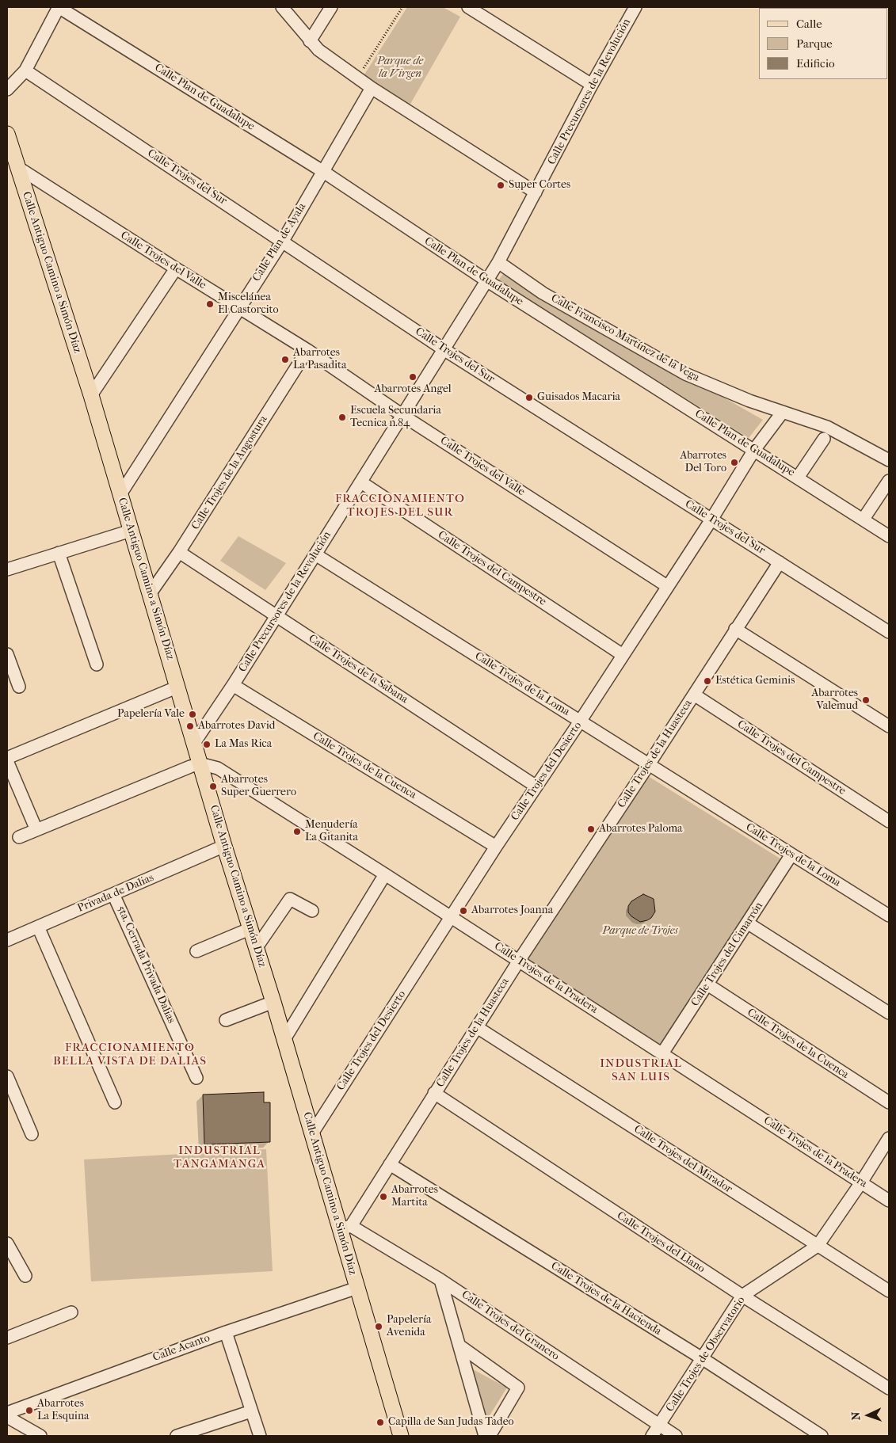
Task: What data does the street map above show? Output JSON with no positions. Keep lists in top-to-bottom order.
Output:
{
  "streets": {
    "main road": ["Calle Antiguo Camino a Simón Díaz"],
    "street": [
      "Calle Precursores de la Revolución",
      "Calle Plan de Guadalupe",
      "Calle Trojes del Sur",
      "Calle Plan de Ayala",
      "Calle Trojes del Valle",
      "Calle Francisco Martínez de la Vega",
      "Calle Trojes de la Angostura",
      "Calle Trojes del Campestre",
      "Calle Trojes de la Sabana",
      "Calle Trojes de la Loma",
      "Calle Trojes de la Huasteca",
      "Calle Trojes de la Cuenca",
      "Calle Trojes del Desierto",
      "Privada de Dalias",
      "Calle Trojes del Cimarrón",
      "5ta. Cerrada Privada Dalias",
      "Calle Trojes de la Pradera",
      "Calle Trojes del Mirador",
      "Calle Trojes del Llano",
      "Calle Trojes de la Hacienda",
      "Calle Trojes del Granero",
      "Calle Acanto",
      "Calle Trojes de Observatorio"
    ]
  },
  "crossings": [
    ["Calle Precursores de la Revolución", "Calle Plan de Guadalupe"],
    ["Calle Precursores de la Revolución", "Calle Trojes del Sur"],
    ["Calle Precursores de la Revolución", "Calle Trojes del Valle"],
    ["Calle Precursores de la Revolución", "Calle Antiguo Camino a Simón Díaz"],
    ["Calle Precursores de la Revolución", "Calle Francisco Martínez de la Vega"],
    ["Calle Precursores de la Revolución", "Calle Trojes del Campestre"],
    ["Calle Precursores de la Revolución", "Calle Trojes de la Sabana"],
    ["Calle Precursores de la Revolución", "Calle Trojes de la Loma"],
    ["Calle Precursores de la Revolución", "Calle Trojes de la Cuenca"],
    ["Calle Plan de Guadalupe", "Calle Plan de Ayala"],
    ["Calle Plan de Guadalupe", "Calle Trojes del Desierto"],
    ["Calle Trojes del Sur", "Calle Plan de Ayala"],
    ["Calle Trojes del Sur", "Calle Trojes de la Huasteca"],
    ["Calle Trojes del Sur", "Calle Trojes del Desierto"],
    ["Calle Plan de Ayala", "Calle Trojes del Valle"],
    ["Calle Plan de Ayala", "Calle Antiguo Camino a Simón Díaz"],
    ["Calle Trojes del Valle", "Calle Antiguo Camino a Simón Díaz"],
    ["Calle Trojes del Valle", "Calle Trojes de la Angostura"],
    ["Calle Trojes del Valle", "Calle Trojes del Desierto"],
    ["Calle Antiguo Camino a Simón Díaz", "Calle Trojes de la Angostura"],
    ["Calle Antiguo Camino a Simón Díaz", "Calle Trojes de la Huasteca"],
    ["Calle Antiguo Camino a Simón Díaz", "Calle Trojes del Desierto"],
    ["Calle Antiguo Camino a Simón Díaz", "Privada de Dalias"],
    ["Calle Antiguo Camino a Simón Díaz", "Calle Trojes de la Pradera"],
    ["Calle Antiguo Camino a Simón Díaz", "Calle Trojes del Granero"],
    ["Calle Antiguo Camino a Simón Díaz", "Calle Acanto"],
    ["Calle Francisco Martínez de la Vega", "Calle Trojes del Desierto"],
    ["Calle Trojes de la Angostura", "Calle Trojes de la Sabana"],
    ["Calle Trojes del Campestre", "Calle Trojes de la Huasteca"],
    ["Calle Trojes del Campestre", "Calle Trojes del Desierto"],
    ["Calle Trojes de la Sabana", "Calle Trojes del Desierto"],
    ["Calle Trojes de la Loma", "Calle Trojes de la Huasteca"],
    ["Calle Trojes de la Loma", "Calle Trojes del Desierto"],
    ["Calle Trojes de la Loma", "Calle Trojes del Cimarrón"],
    ["Calle Trojes de la Huasteca", "Calle Trojes de la Pradera"],
    ["Calle Trojes de la Huasteca", "Calle Trojes del Mirador"],
    ["Calle Trojes de la Huasteca", "Calle Trojes del Llano"],
    ["Calle Trojes de la Huasteca", "Calle Trojes de la Hacienda"],
    ["Calle Trojes de la Huasteca", "Calle Trojes del Granero"],
    ["Calle Trojes de la Cuenca", "Calle Trojes del Desierto"],
    ["Calle Trojes de la Cuenca", "Calle Trojes del Cimarrón"],
    ["Calle Trojes del Desierto", "Calle Trojes de la Pradera"],
    ["Privada de Dalias", "5ta. Cerrada Privada Dalias"],
    ["Calle Trojes del Cimarrón", "Calle Trojes de la Pradera"],
    ["Calle Trojes de la Pradera", "Calle Trojes de Observatorio"],
    ["Calle Trojes del Mirador", "Calle Trojes de Observatorio"],
    ["Calle Trojes del Llano", "Calle Trojes de Observatorio"],
    ["Calle Trojes de la Hacienda", "Calle Trojes de Observatorio"],
    ["Calle Trojes del Granero", "Calle Trojes de Observatorio"]
  ],
  "districts": [
    "FRACCIONAMIENTO TROJES DEL SUR",
    "FRACCIONAMIENTO BELLA VISTA DE DALIAS",
    "INDUSTRIAL SAN LUIS",
    "INDUSTRIAL TANGAMANGA"
  ],
  "parks": ["Parque de la Virgen", "Parque de Trojes"],
  "places": [
    "Super Cortes",
    "Miscelánea El Castorcito",
    "Abarrotes La Pasadita",
    "Abarrotes Angel",
    "Guisados Macaria",
    "Escuela Secundaria Tecnica n.84",
    "Abarrotes Del Toro",
    "Estética Geminis",
    "Abarrotes Valemud",
    "Papelería Vale",
    "Abarrotes David",
    "La Mas Rica",
    "Abarrotes Super Guerrero",
    "Abarrotes Paloma",
    "Menudería La Gitanita",
    "Abarrotes Joanna",
    "Abarrotes Martita",
    "Papelería Avenida",
    "Abarrotes La Esquina",
    "Capilla de San Judas Tadeo"
  ],
  "legend": ["Calle", "Parque", "Edificio"],
  "north": "left"
}
